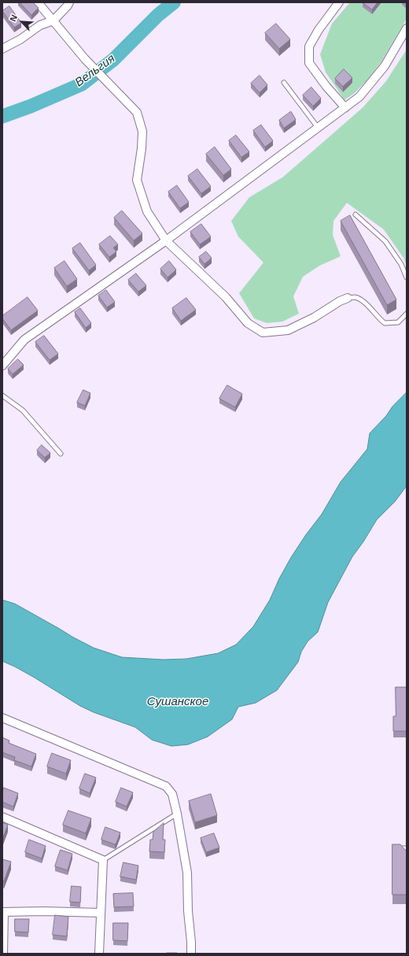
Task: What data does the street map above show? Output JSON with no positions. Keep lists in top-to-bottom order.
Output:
{
  "water": ["Вельгия", "Сушанское"],
  "north": "top left"
}
